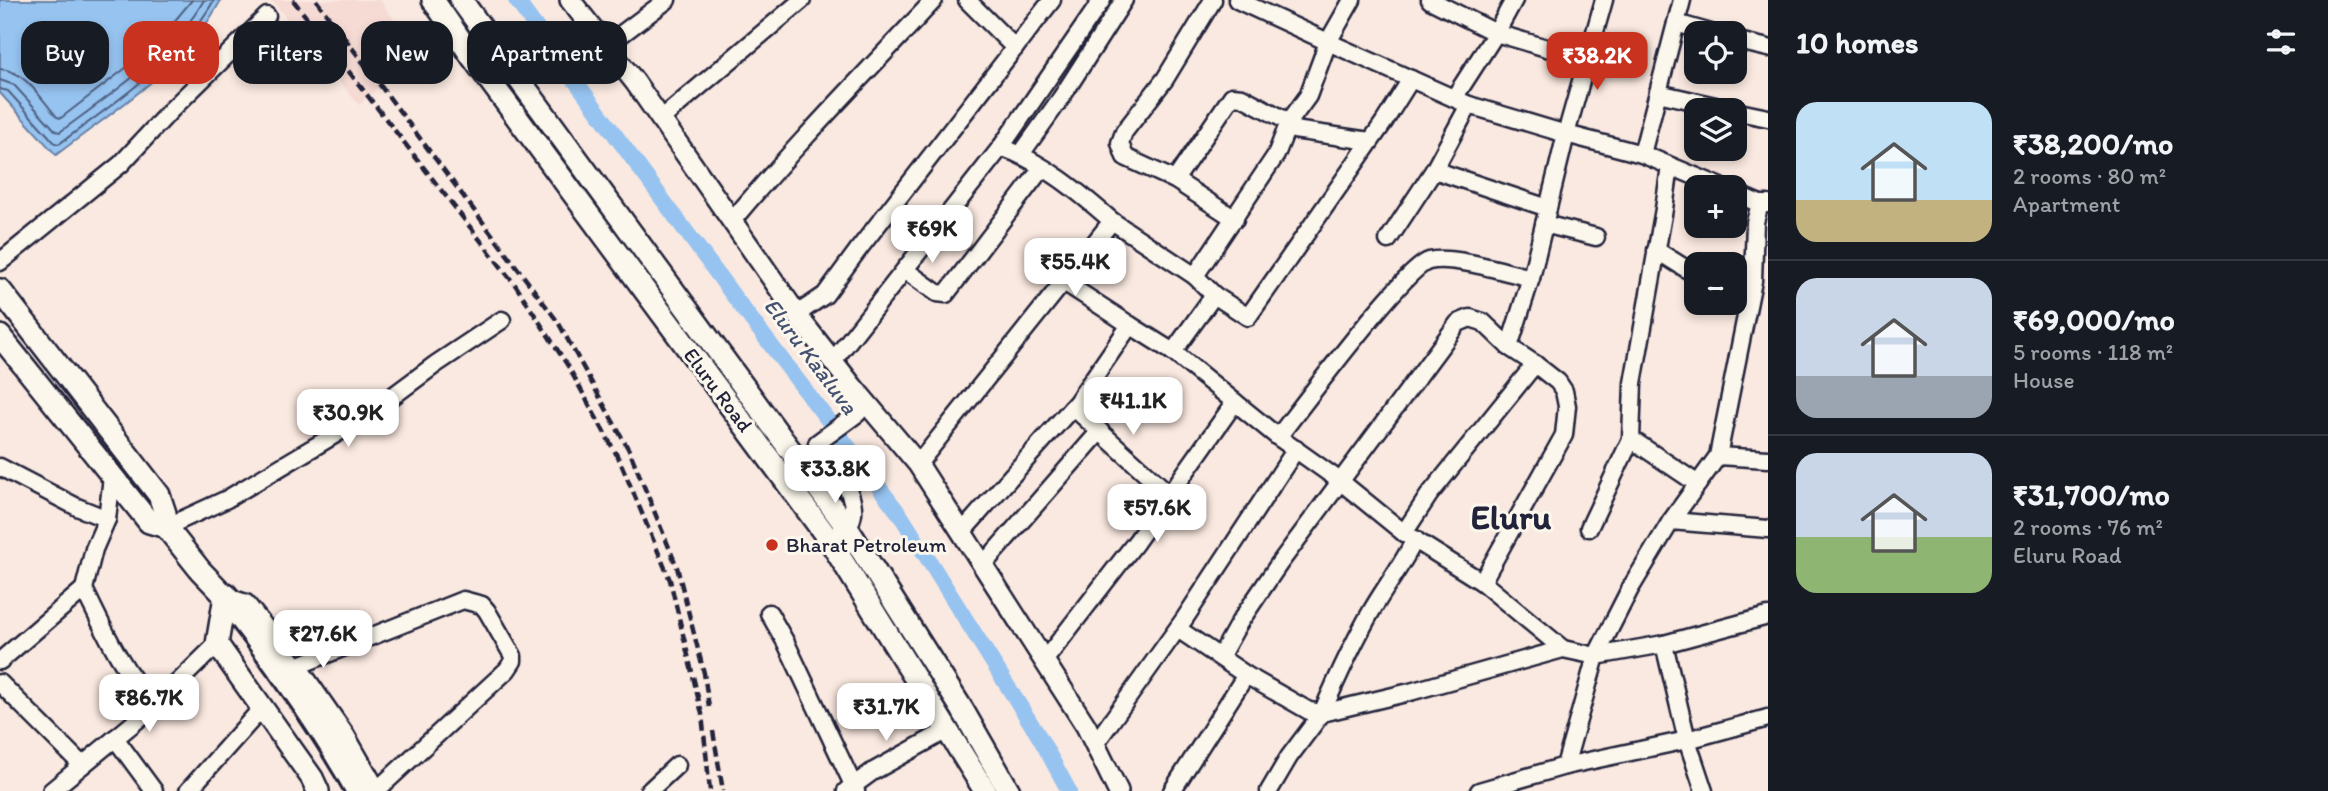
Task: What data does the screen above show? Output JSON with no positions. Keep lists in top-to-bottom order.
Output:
{
  "streets": {
    "main road": ["Eluru Road"]
  },
  "districts": ["Eluru"],
  "water": ["Eluru Kaaluva"],
  "places": ["Bharat Petroleum"],
  "page": {
    "heading": "10 homes",
    "map_buttons": ["+", "−"],
    "chip": [
      "Buy",
      "Rent",
      "Filters",
      "New",
      "Apartment"
    ],
    "price": [
      "₹38.2K",
      "₹69K",
      "₹55.4K",
      "₹41.1K",
      "₹30.9K",
      "₹33.8K",
      "₹57.6K",
      "₹27.6K",
      "₹86.7K",
      "₹31.7K"
    ],
    "list": [
      {
        "name": "₹38,200/mo",
        "note": "2 rooms · 80 m² · Apartment"
      },
      {
        "name": "₹69,000/mo",
        "note": "5 rooms · 118 m² · House"
      },
      {
        "name": "₹31,700/mo",
        "note": "2 rooms · 76 m² · Eluru Road"
      }
    ]
  }
}
